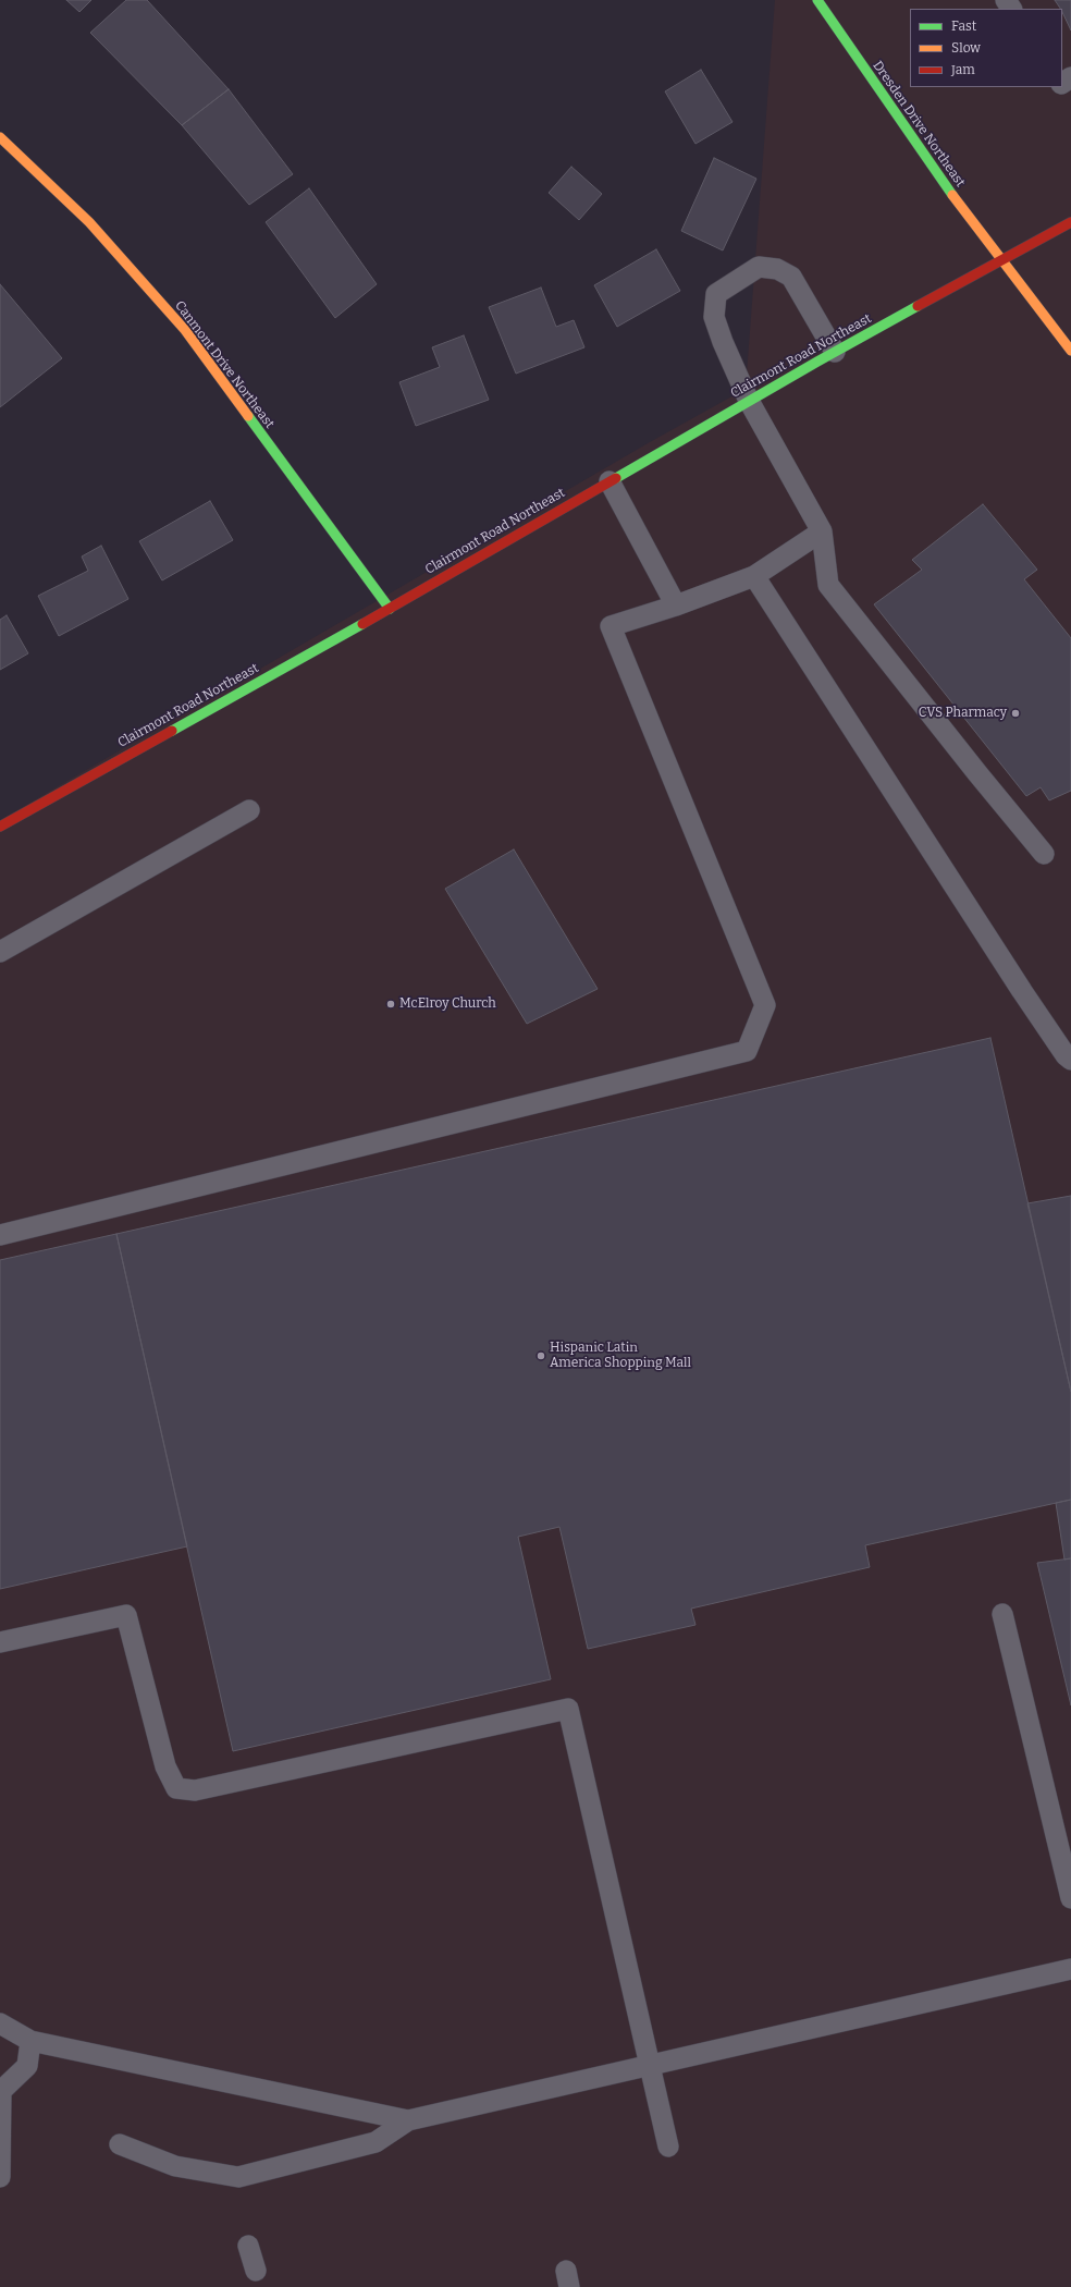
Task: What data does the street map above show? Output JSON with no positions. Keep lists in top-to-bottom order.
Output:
{
  "streets": {
    "main road": ["Dresden Drive Northeast", "Clairmont Road Northeast", "Canmont Drive Northeast"]
  },
  "crossings": [
    ["Dresden Drive Northeast", "Clairmont Road Northeast"],
    ["Clairmont Road Northeast", "Canmont Drive Northeast"]
  ],
  "places": ["CVS Pharmacy", "McElroy Church", "Hispanic Latin America Shopping Mall"],
  "legend": ["Fast", "Slow", "Jam"]
}
